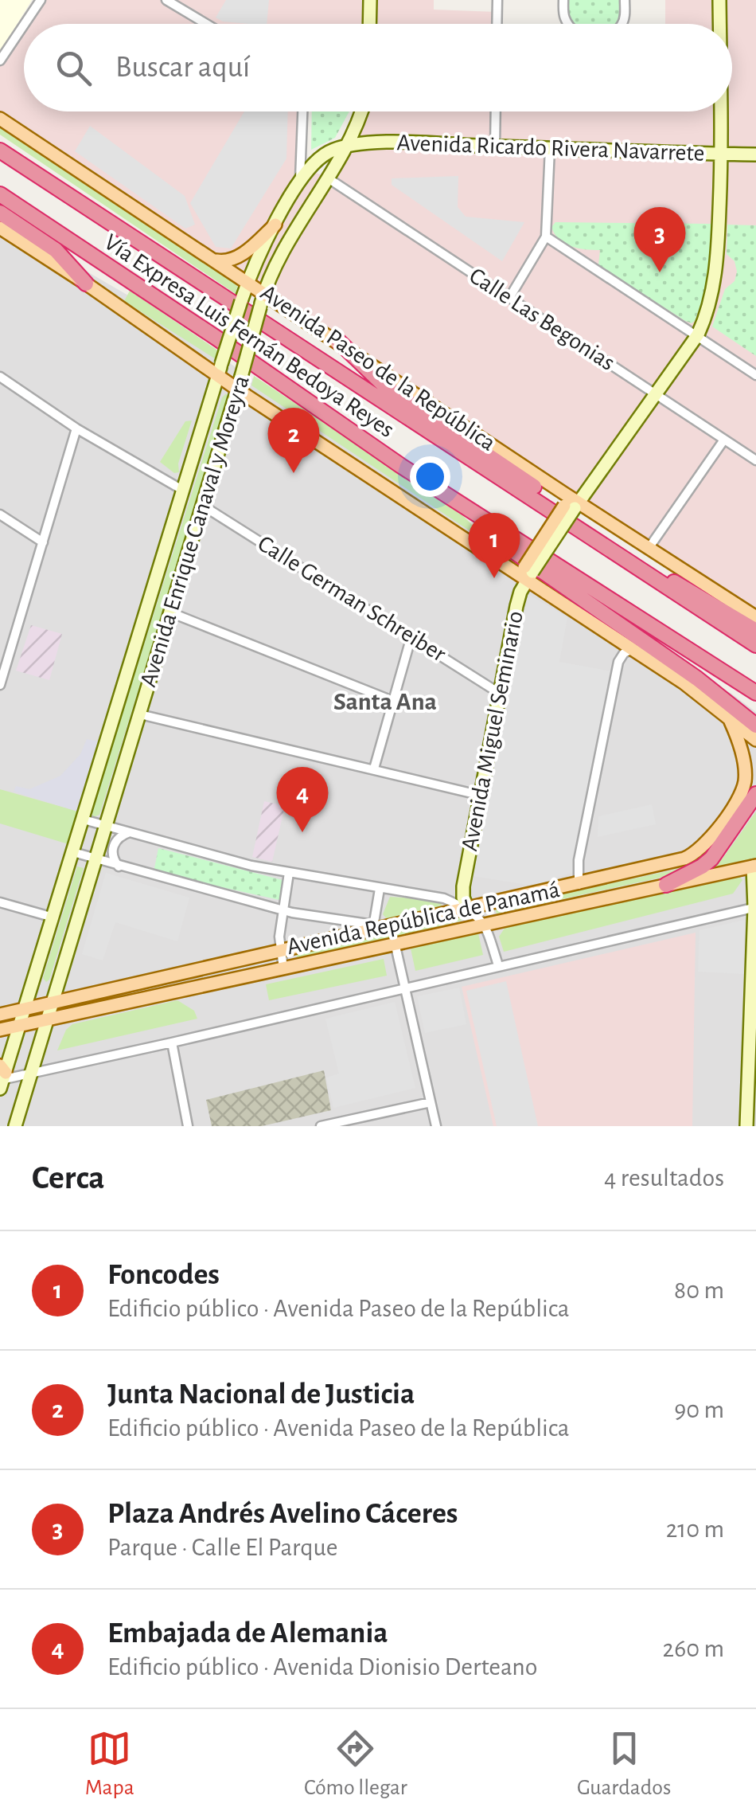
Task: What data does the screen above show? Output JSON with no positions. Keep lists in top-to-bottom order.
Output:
{
  "streets": {
    "highway": ["Vía Expresa Luis Fernán Bedoya Reyes"],
    "main road": ["Avenida Paseo de la República", "Avenida República de Panamá"],
    "street": [
      "Avenida Ricardo Rivera Navarrete",
      "Calle Las Begonias",
      "Avenida Enrique Canaval y Moreyra",
      "Calle German Schreiber",
      "Avenida Miguel Seminario"
    ]
  },
  "crossings": [
    ["Avenida Ricardo Rivera Navarrete", "Avenida Enrique Canaval y Moreyra"],
    ["Calle Las Begonias", "Avenida Enrique Canaval y Moreyra"],
    ["Avenida Paseo de la República", "Avenida Enrique Canaval y Moreyra"],
    ["Avenida Enrique Canaval y Moreyra", "Calle German Schreiber"],
    ["Avenida Enrique Canaval y Moreyra", "Avenida República de Panamá"],
    ["Calle German Schreiber", "Avenida Miguel Seminario"],
    ["Avenida Miguel Seminario", "Avenida República de Panamá"]
  ],
  "districts": ["Santa Ana"],
  "page": {
    "search": "Buscar aquí",
    "pins": [
      "3",
      "2",
      "1",
      "4"
    ],
    "heading": ["Cerca", "4 resultados"],
    "list": [
      {
        "mark": "1",
        "name": "Foncodes",
        "note": "Edificio público · Avenida Paseo de la República",
        "value": "80 m"
      },
      {
        "mark": "2",
        "name": "Junta Nacional de Justicia",
        "note": "Edificio público · Avenida Paseo de la República",
        "value": "90 m"
      },
      {
        "mark": "3",
        "name": "Plaza Andrés Avelino Cáceres",
        "note": "Parque · Calle El Parque",
        "value": "210 m"
      },
      {
        "mark": "4",
        "name": "Embajada de Alemania",
        "note": "Edificio público · Avenida Dionisio Derteano",
        "value": "260 m"
      }
    ],
    "nav": ["Mapa", "Cómo llegar", "Guardados"]
  }
}
